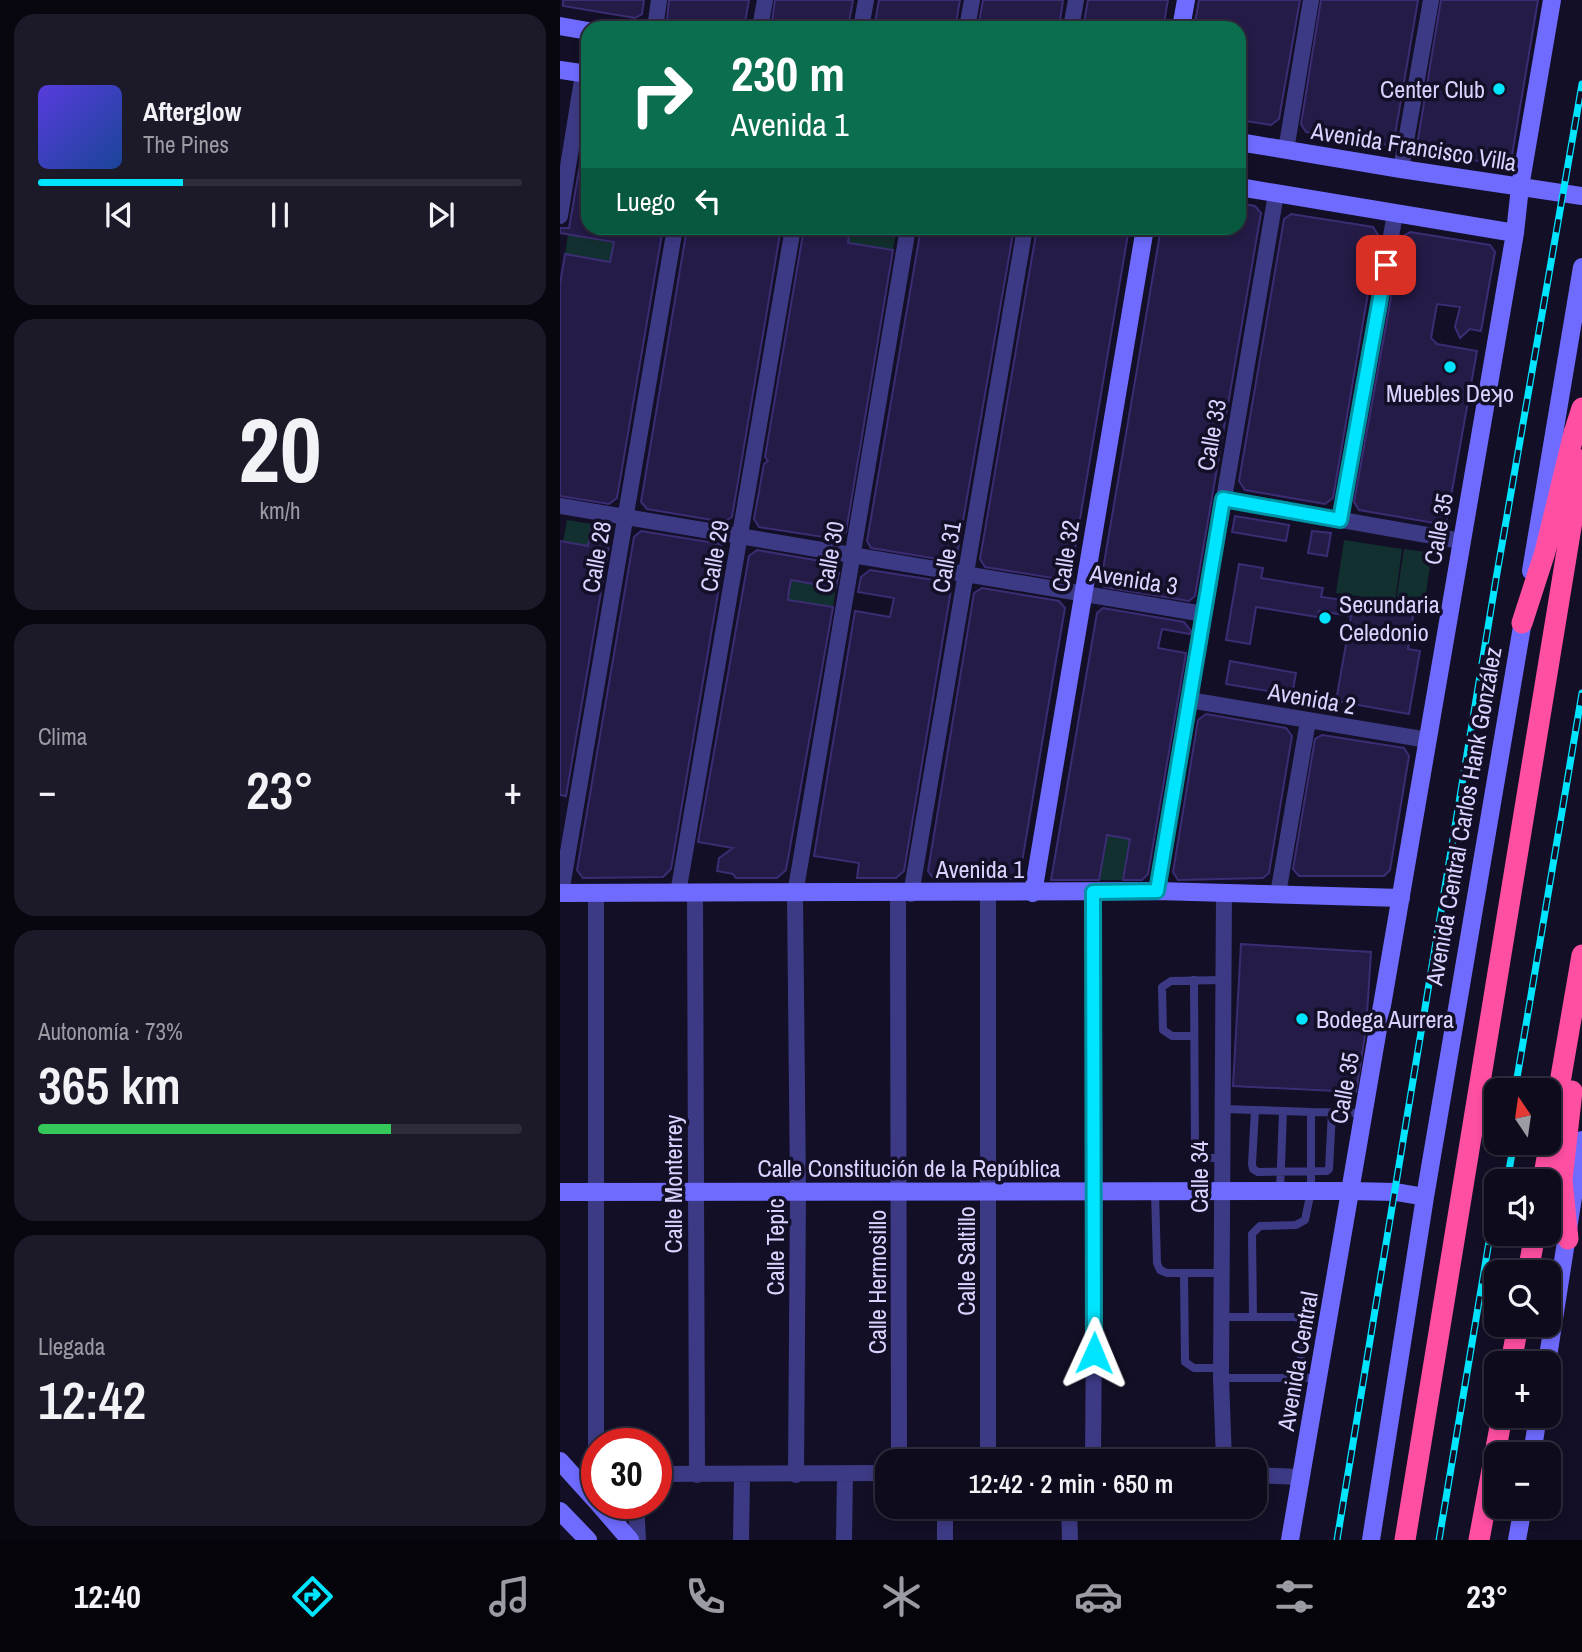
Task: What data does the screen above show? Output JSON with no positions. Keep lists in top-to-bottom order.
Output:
{
  "streets": {
    "street": [
      "Avenida Francisco Villa",
      "Calle 33",
      "Calle 35",
      "Calle 29",
      "Calle 32",
      "Calle 28",
      "Calle 30",
      "Calle 31",
      "Avenida 3",
      "Avenida 2",
      "Avenida Central Carlos Hank González",
      "Avenida 1",
      "Calle Constitución de la República",
      "Calle 34",
      "Calle Monterrey",
      "Calle Tepic",
      "Calle Saltillo",
      "Calle Hermosillo",
      "Avenida Central"
    ]
  },
  "crossings": [
    ["Avenida Francisco Villa", "Calle 35"],
    ["Calle 33", "Avenida 3"],
    ["Calle 33", "Avenida 2"],
    ["Calle 33", "Avenida 1"],
    ["Calle 35", "Avenida 2"],
    ["Calle 35", "Avenida 1"],
    ["Calle 35", "Calle Constitución de la República"],
    ["Calle 35", "Avenida Central"],
    ["Calle 29", "Avenida 3"],
    ["Calle 29", "Avenida 1"],
    ["Calle 29", "Calle Monterrey"],
    ["Calle 32", "Avenida 3"],
    ["Calle 32", "Avenida 1"],
    ["Calle 28", "Avenida 3"],
    ["Calle 28", "Avenida 1"],
    ["Calle 30", "Avenida 3"],
    ["Calle 30", "Avenida 1"],
    ["Calle 30", "Calle Tepic"],
    ["Calle 31", "Avenida 3"],
    ["Calle 31", "Avenida 1"],
    ["Calle 31", "Calle Hermosillo"],
    ["Avenida Central Carlos Hank González", "Calle Constitución de la República"],
    ["Avenida 1", "Calle 34"],
    ["Avenida 1", "Calle Monterrey"],
    ["Avenida 1", "Calle Tepic"],
    ["Avenida 1", "Calle Saltillo"],
    ["Avenida 1", "Calle Hermosillo"],
    ["Calle Constitución de la República", "Calle 34"],
    ["Calle Constitución de la República", "Calle Monterrey"],
    ["Calle Constitución de la República", "Calle Tepic"],
    ["Calle Constitución de la República", "Calle Saltillo"],
    ["Calle Constitución de la República", "Calle Hermosillo"],
    ["Calle Constitución de la República", "Avenida Central"]
  ],
  "places": [
    "Center Club",
    "Muebles Deʞo",
    "Secundaria Celedonio",
    "Bodega Aurrera"
  ],
  "north": "top",
  "page": {
    "turn": ["230 m", "Avenida 1"],
    "song": ["Afterglow", "The Pines"],
    "then": "Luego",
    "tile": [
      ["20", "km/h"],
      "Clima",
      ["Autonomía · 73%", "365 km"],
      ["Llegada", "12:42"]
    ],
    "heat": ["−", "23°", "+"],
    "map_buttons": ["+", "−"],
    "limit": "30",
    "trip": "12:42 · 2 min · 650 m",
    "tabs": ["12:40", "23°"]
  }
}
